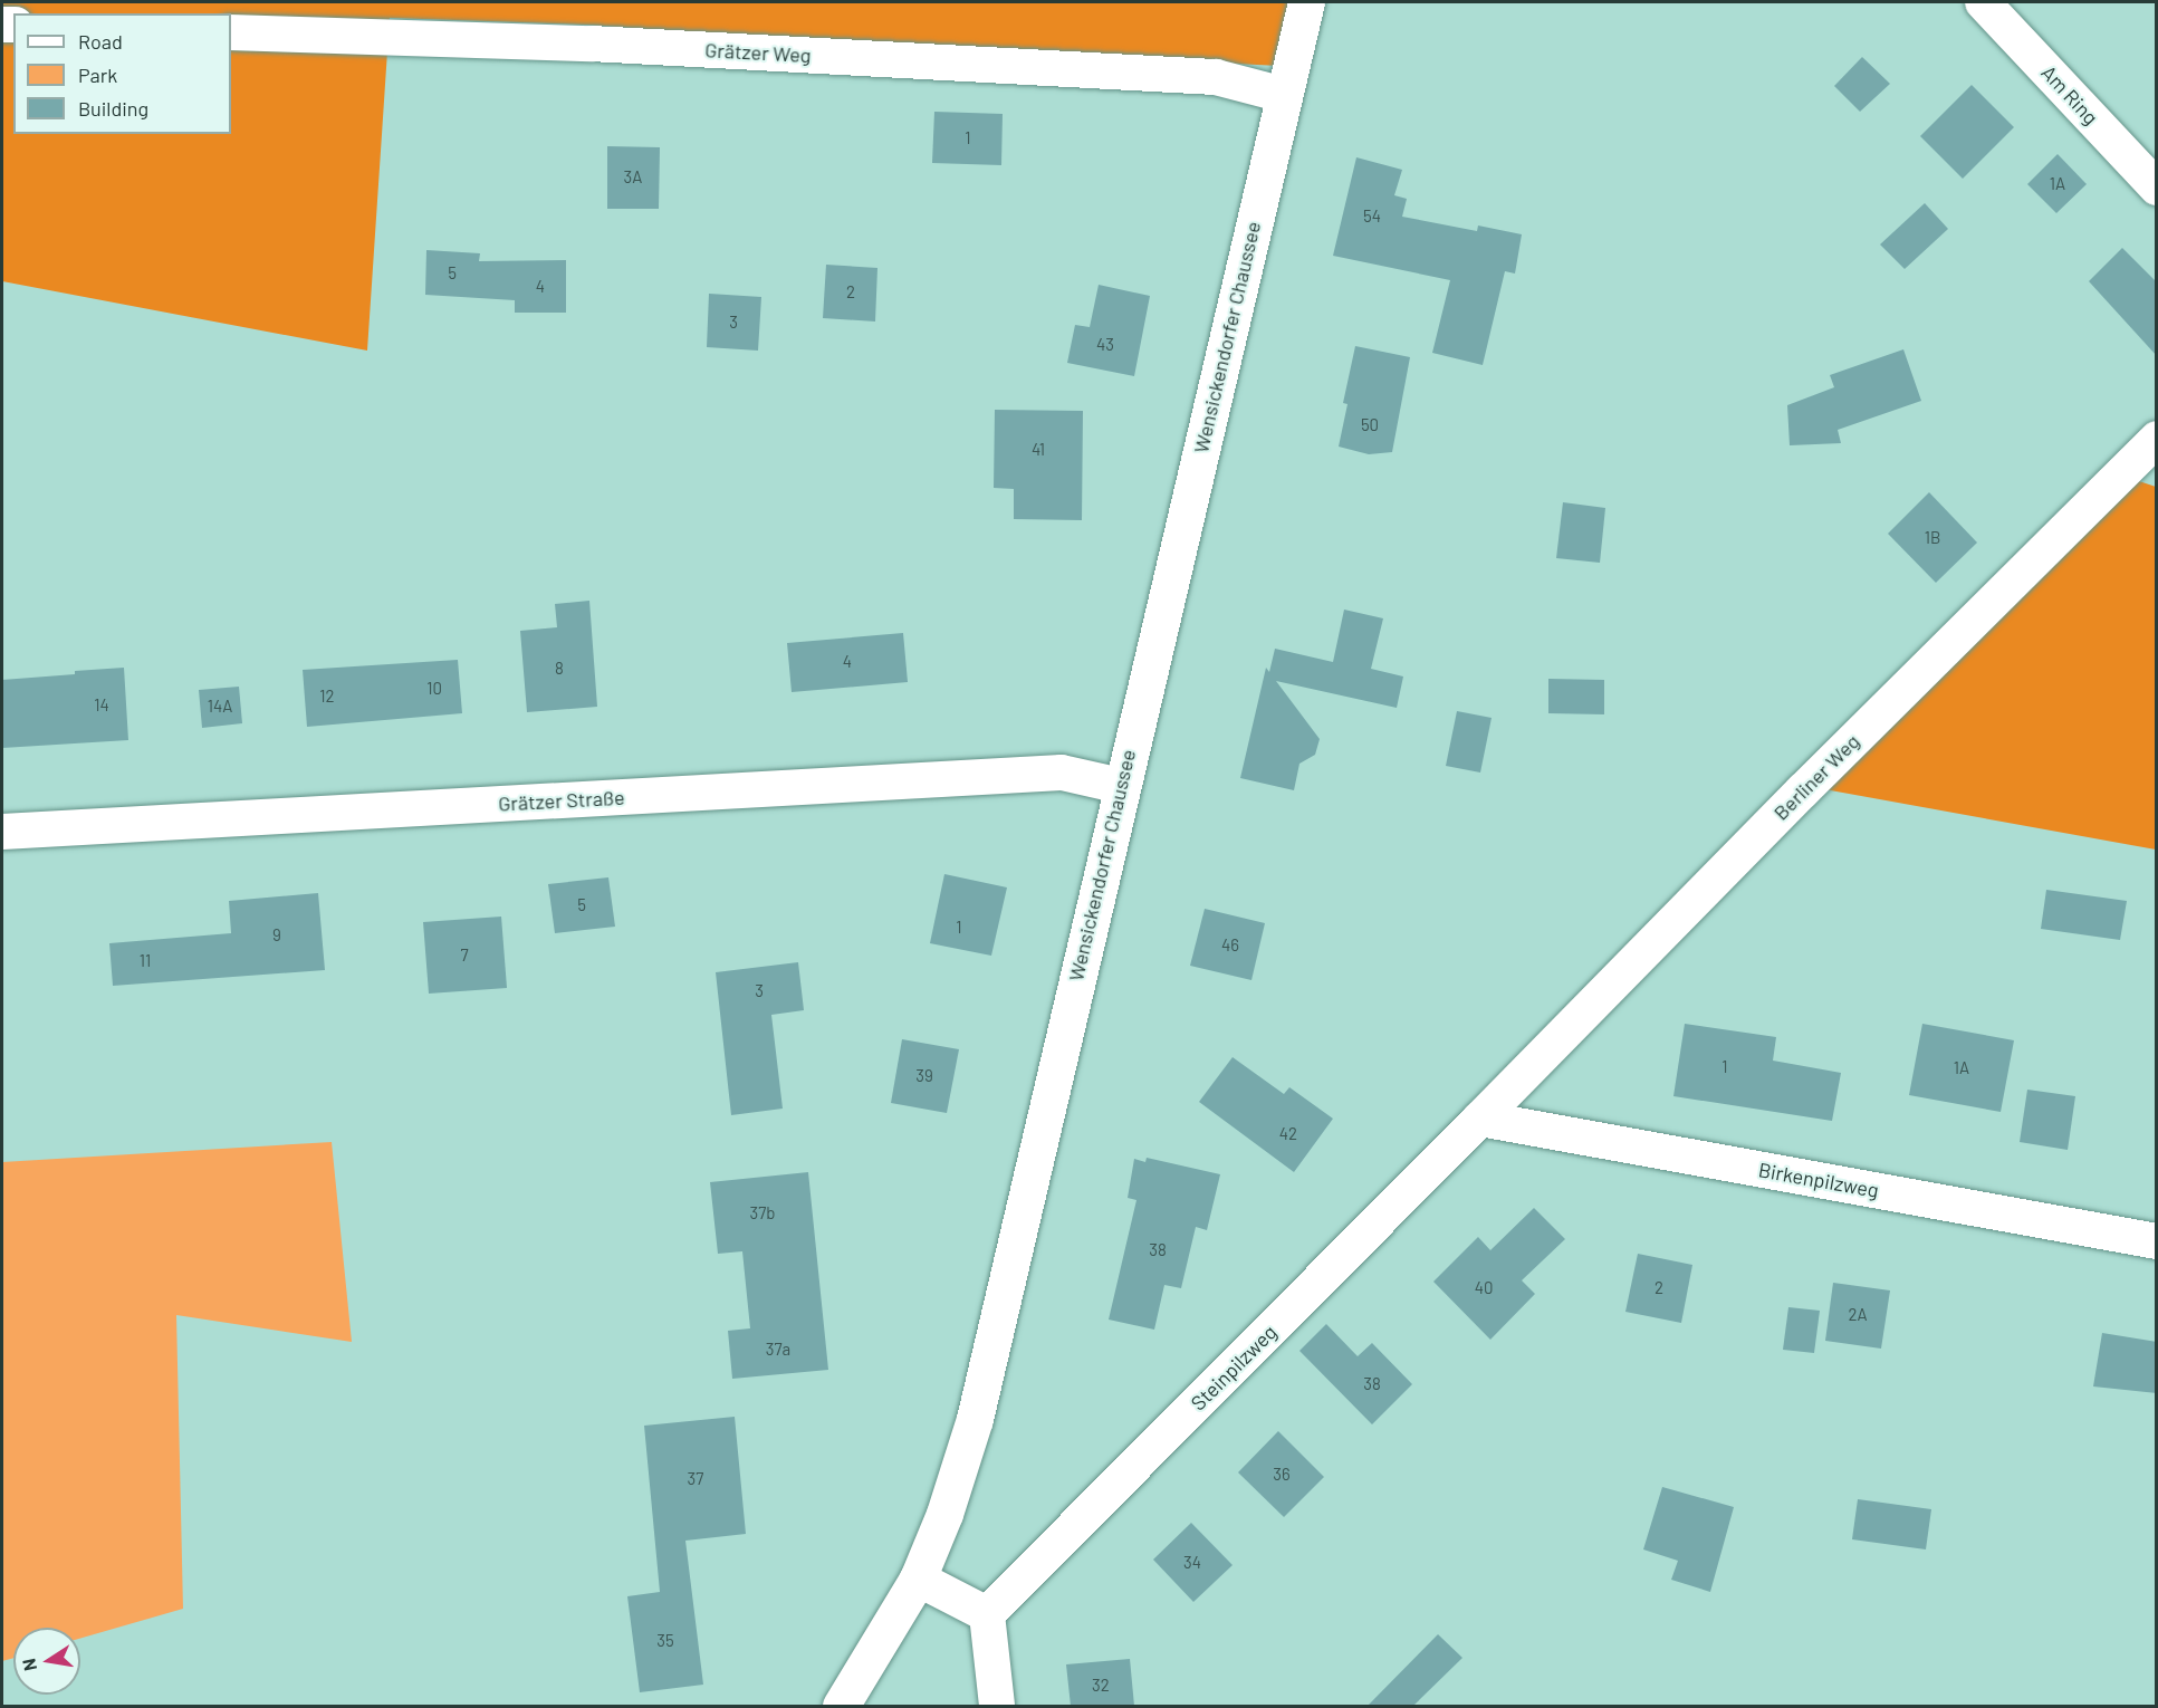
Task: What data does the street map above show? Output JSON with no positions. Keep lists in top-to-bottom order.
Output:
{
  "streets": {
    "main road": ["Wensickendorfer Chaussee"],
    "street": [
      "Grätzer Weg",
      "Am Ring",
      "Berliner Weg",
      "Grätzer Straße",
      "Birkenpilzweg",
      "Steinpilzweg"
    ]
  },
  "crossings": [
    ["Grätzer Weg", "Wensickendorfer Chaussee"],
    ["Wensickendorfer Chaussee", "Grätzer Straße"],
    ["Berliner Weg", "Birkenpilzweg"],
    ["Berliner Weg", "Steinpilzweg"],
    ["Birkenpilzweg", "Steinpilzweg"]
  ],
  "house_numbers": [
    "1",
    "3A",
    "1A",
    "54",
    "5",
    "4",
    "2",
    "3",
    "43",
    "50",
    "41",
    "1B",
    "4",
    "8",
    "10",
    "12",
    "14",
    "14A",
    "5",
    "1",
    "9",
    "46",
    "7",
    "11",
    "3",
    "1",
    "1A",
    "39",
    "42",
    "37b",
    "38",
    "40",
    "2",
    "2A",
    "37a",
    "38",
    "36",
    "37",
    "34",
    "35",
    "32"
  ],
  "legend": ["Road", "Park", "Building"],
  "north": "left"
}
